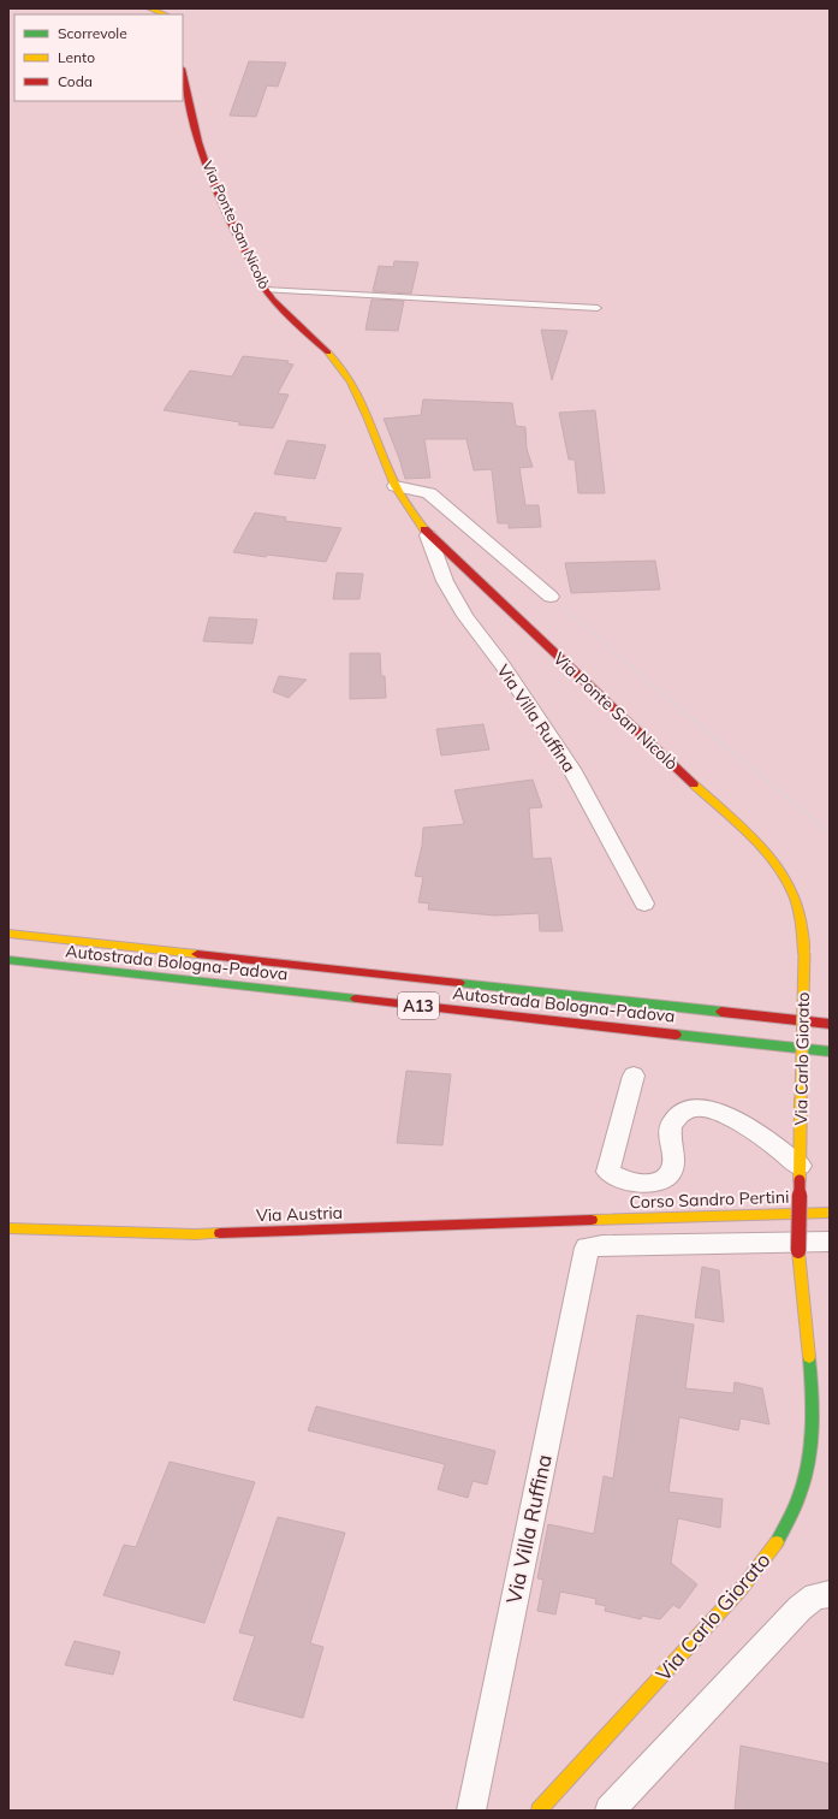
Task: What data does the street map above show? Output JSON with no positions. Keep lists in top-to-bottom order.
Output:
{
  "streets": {
    "main road": [
      "Via Ponte San Nicolò",
      "Autostrada Bologna-Padova",
      "A13",
      "Via Carlo Giorato",
      "Corso Sandro Pertini",
      "Via Austria"
    ],
    "street": ["Via Villa Ruffina"]
  },
  "crossings": [
    ["Via Ponte San Nicolò", "Via Villa Ruffina"],
    ["Via Ponte San Nicolò", "Via Carlo Giorato"],
    ["Corso Sandro Pertini", "Via Austria"]
  ],
  "legend": ["Scorrevole", "Lento", "Coda"]
}
